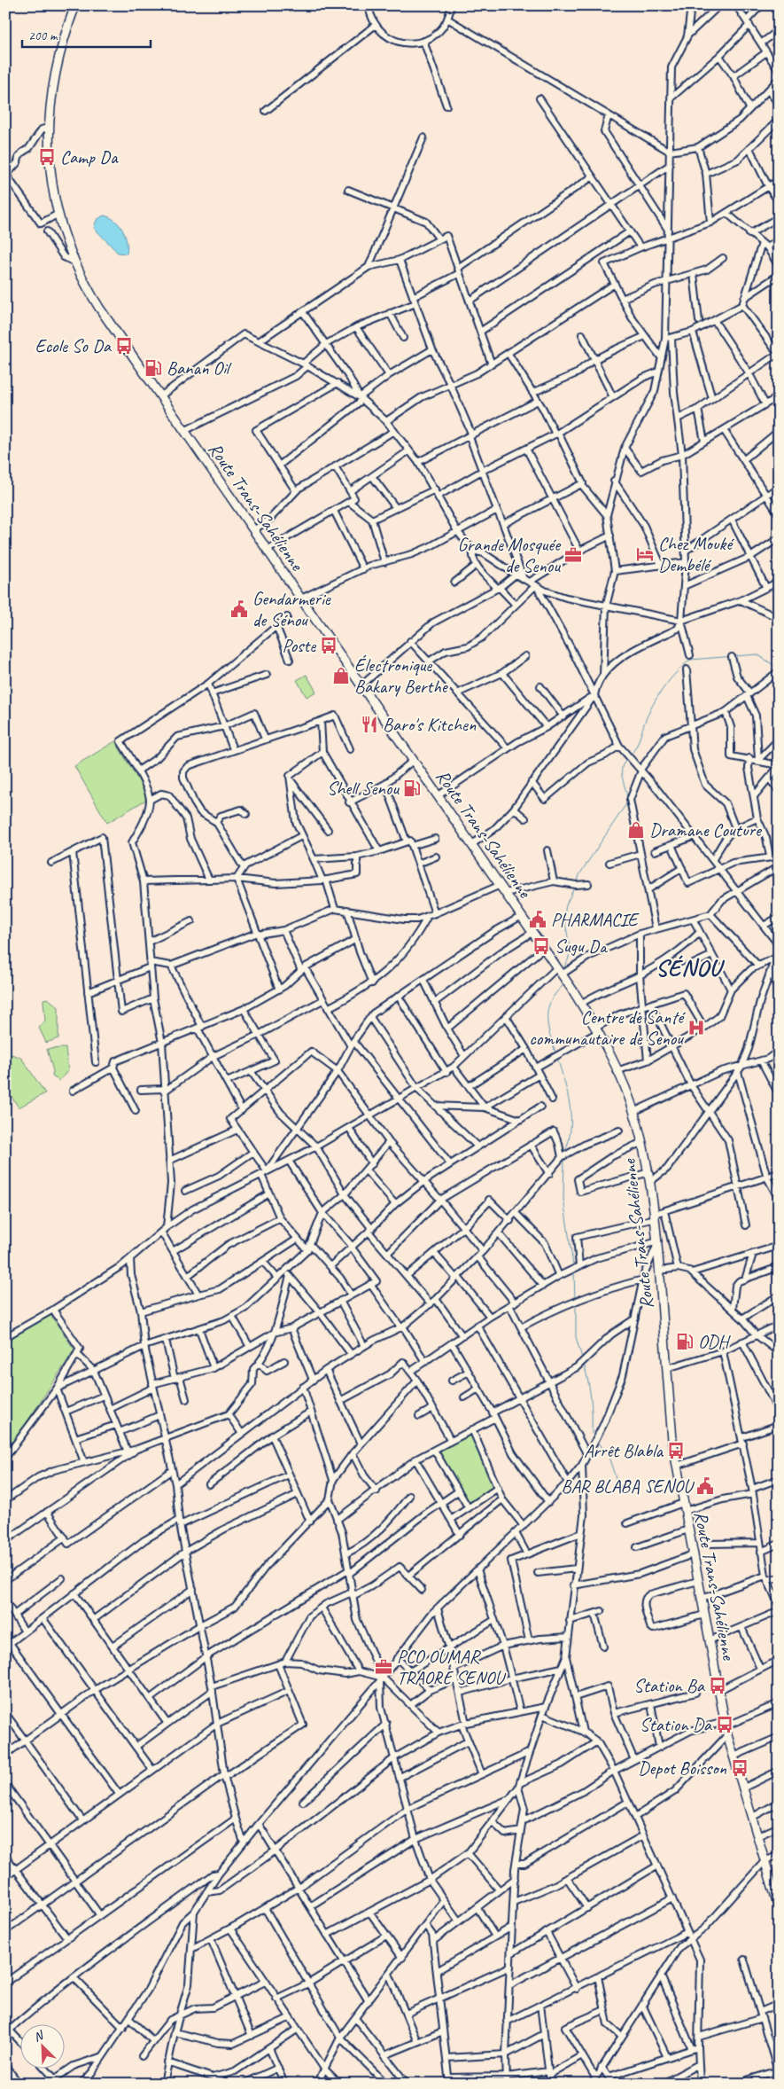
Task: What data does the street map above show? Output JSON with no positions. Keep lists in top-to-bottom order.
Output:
{
  "streets": {
    "highway": ["Route Trans-Sahélienne"]
  },
  "districts": ["SÉNOU"],
  "places": {
    "bus stop": [
      "Camp Da",
      "Ecole So Da",
      "Poste",
      "Sugu Da",
      "Arrêt Blabla",
      "Station Ba",
      "Station Da",
      "Depot Boisson"
    ],
    "fuel station": ["Banan Oil", "Shell Senou", "ODH"],
    "hotel": ["Chez Mouké Dembélé"],
    "office": ["Grande Mosquée de Senou", "PCO OUMAR TRAORE SENOU"],
    "public building": ["Gendarmerie de Sénou", "PHARMACIE", "BAR BLABA SENOU"],
    "shop": ["Électronique Bakary Berthe", "Dramane Couture"],
    "restaurant": ["Baro's Kitchen"],
    "hospital": ["Centre de Santé communautaire de Senou"]
  },
  "scale_bar": "200 m",
  "north": "top left"
}
